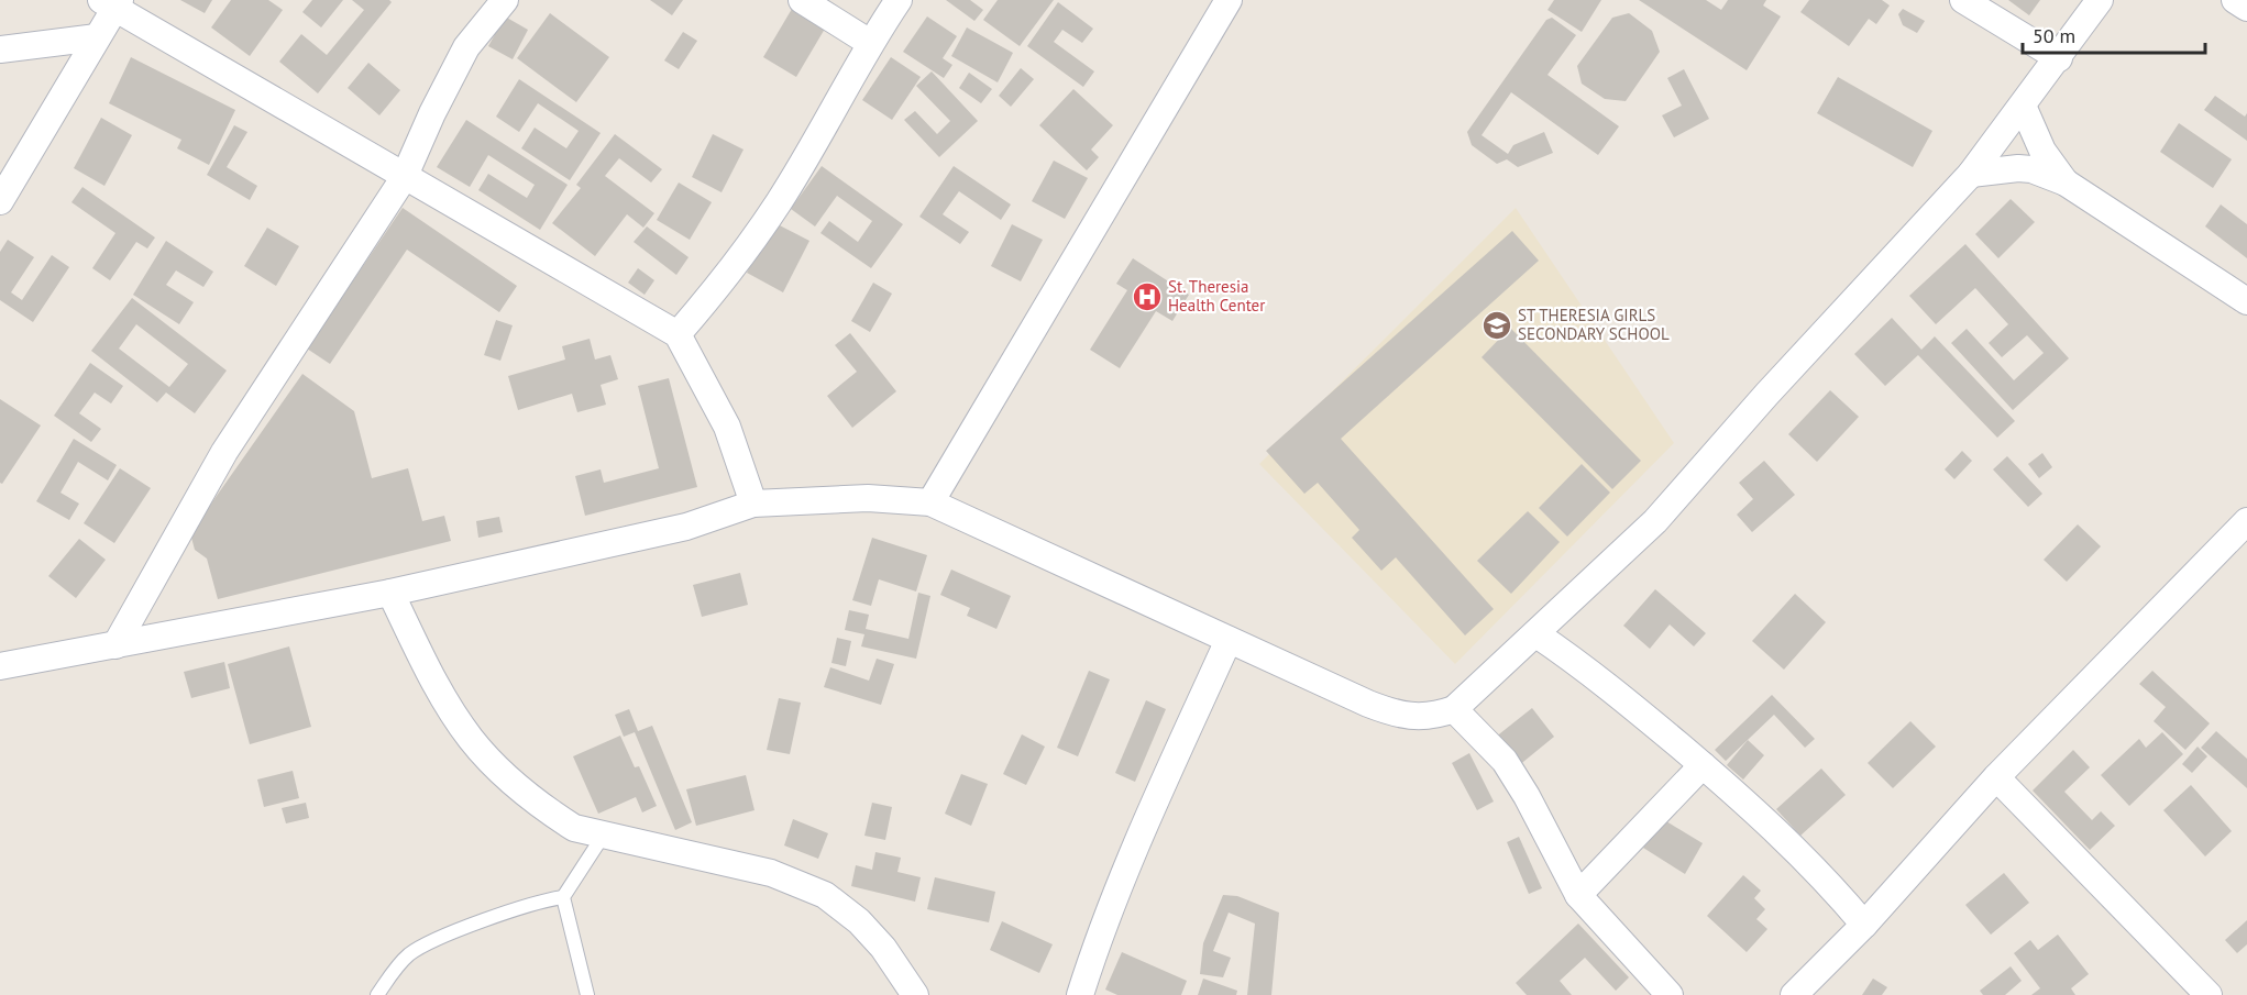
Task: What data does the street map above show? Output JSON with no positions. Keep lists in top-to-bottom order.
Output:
{
  "places": {
    "hospital": ["St. Theresia Health Center"],
    "school or university": ["ST THERESIA GIRLS SECONDARY SCHOOL"]
  },
  "scale_bar": "50 m"
}
